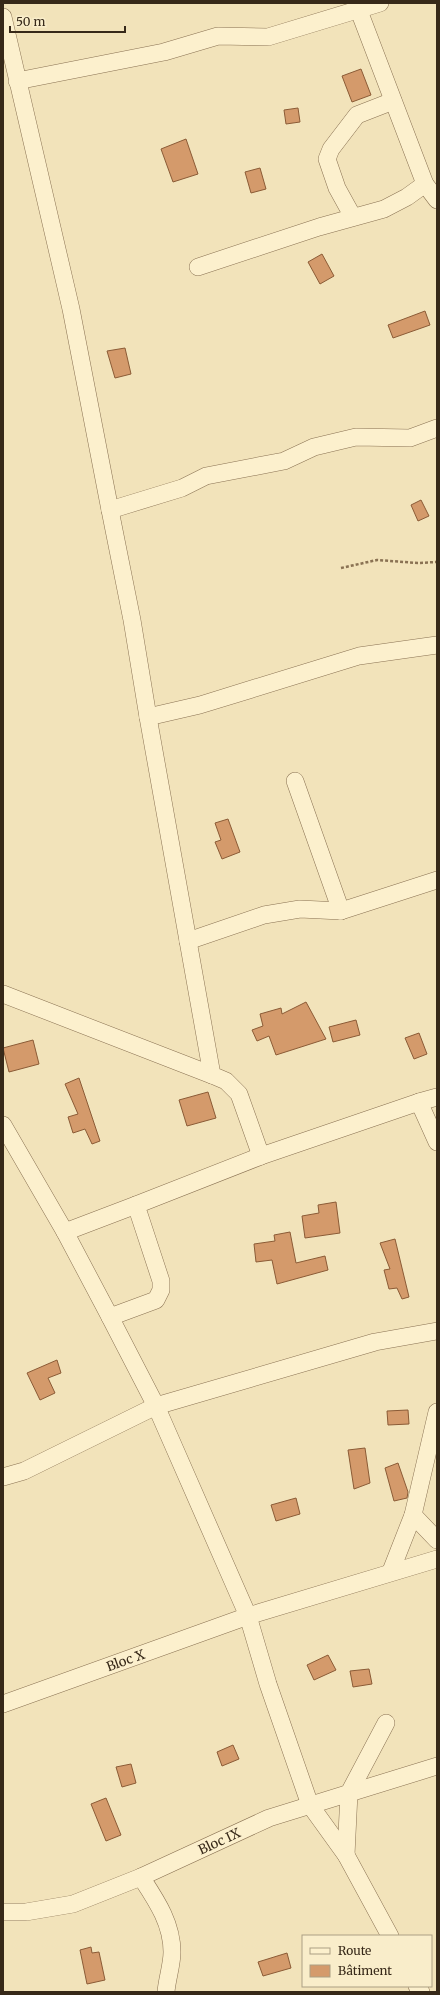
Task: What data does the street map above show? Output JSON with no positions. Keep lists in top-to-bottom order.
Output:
{
  "streets": {
    "street": ["Bloc X", "Bloc IX"]
  },
  "legend": ["Route", "Bâtiment"],
  "scale_bar": "50 m"
}
